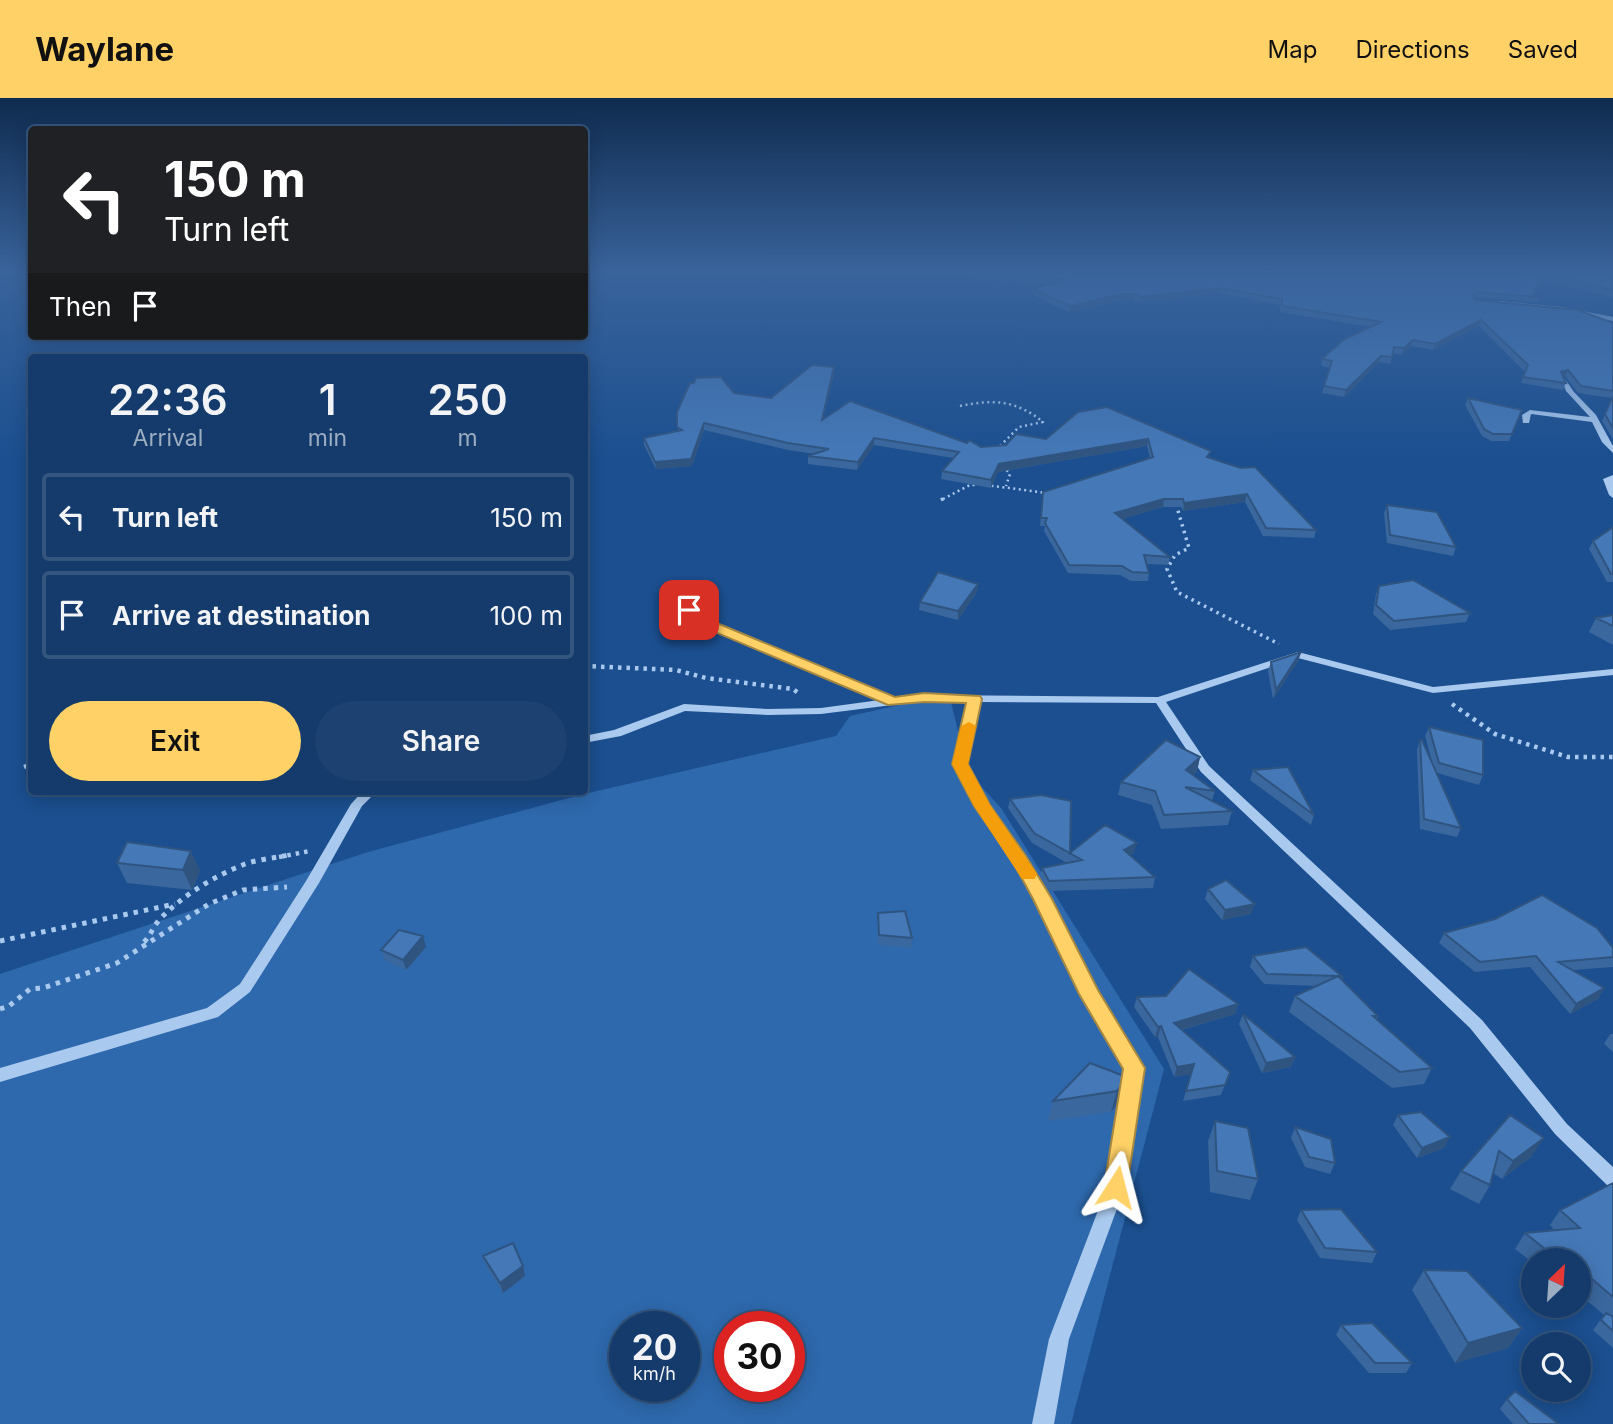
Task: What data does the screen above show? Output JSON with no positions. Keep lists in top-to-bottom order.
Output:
{
  "north": "top right",
  "page": {
    "header": "Waylane",
    "nav": ["Map", "Directions", "Saved"],
    "turn": ["150 m", "Turn left"],
    "then": "Then",
    "eta": [
      "22:36",
      "Arrival",
      "1",
      "min",
      "250",
      "m"
    ],
    "list": [
      {
        "name": "Turn left",
        "value": "150 m"
      },
      {
        "name": "Arrive at destination",
        "value": "100 m"
      }
    ],
    "buttons": ["Exit", "Share"],
    "speed": "20 km/h",
    "limit": "30"
  }
}
